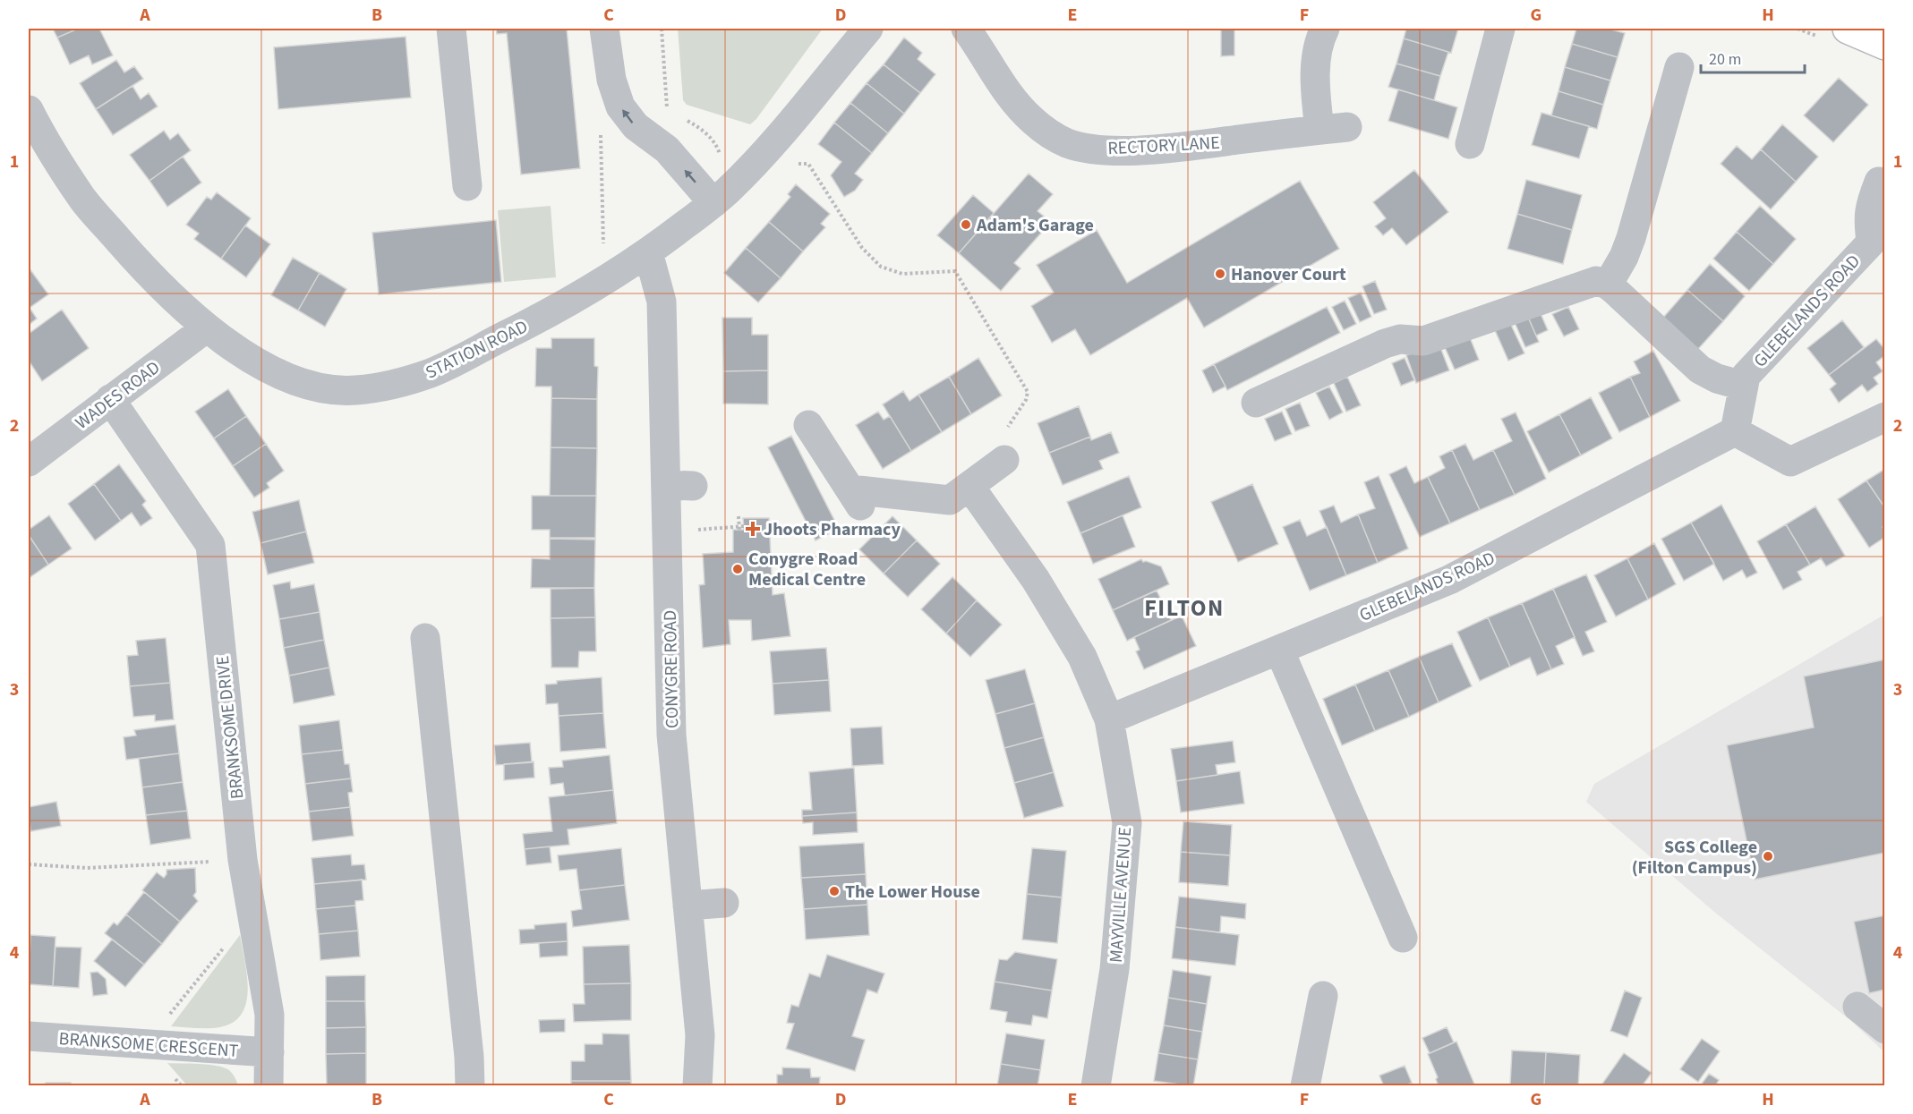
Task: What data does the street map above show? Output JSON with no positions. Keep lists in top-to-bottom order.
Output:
{
  "streets": {
    "street": [
      "RECTORY LANE",
      "GLEBELANDS ROAD",
      "STATION ROAD",
      "WADES ROAD",
      "CONYGRE ROAD",
      "BRANKSOME DRIVE",
      "MAYVILLE AVENUE",
      "BRANKSOME CRESCENT"
    ]
  },
  "crossings": [
    ["GLEBELANDS ROAD", "MAYVILLE AVENUE"],
    ["STATION ROAD", "WADES ROAD"],
    ["STATION ROAD", "CONYGRE ROAD"],
    ["WADES ROAD", "BRANKSOME DRIVE"],
    ["BRANKSOME DRIVE", "BRANKSOME CRESCENT"]
  ],
  "districts": ["FILTON"],
  "places": {
    "other": [
      "Adam's Garage",
      "Hanover Court",
      "Conygre Road Medical Centre",
      "SGS College (Filton Campus)",
      "The Lower House"
    ],
    "health": ["Jhoots Pharmacy"]
  },
  "scale_bar": "20 m",
  "grid": {
    "columns": [
      "A",
      "B",
      "C",
      "D",
      "E",
      "F",
      "G",
      "H"
    ],
    "rows": [
      "1",
      "2",
      "3",
      "4"
    ]
  }
}
